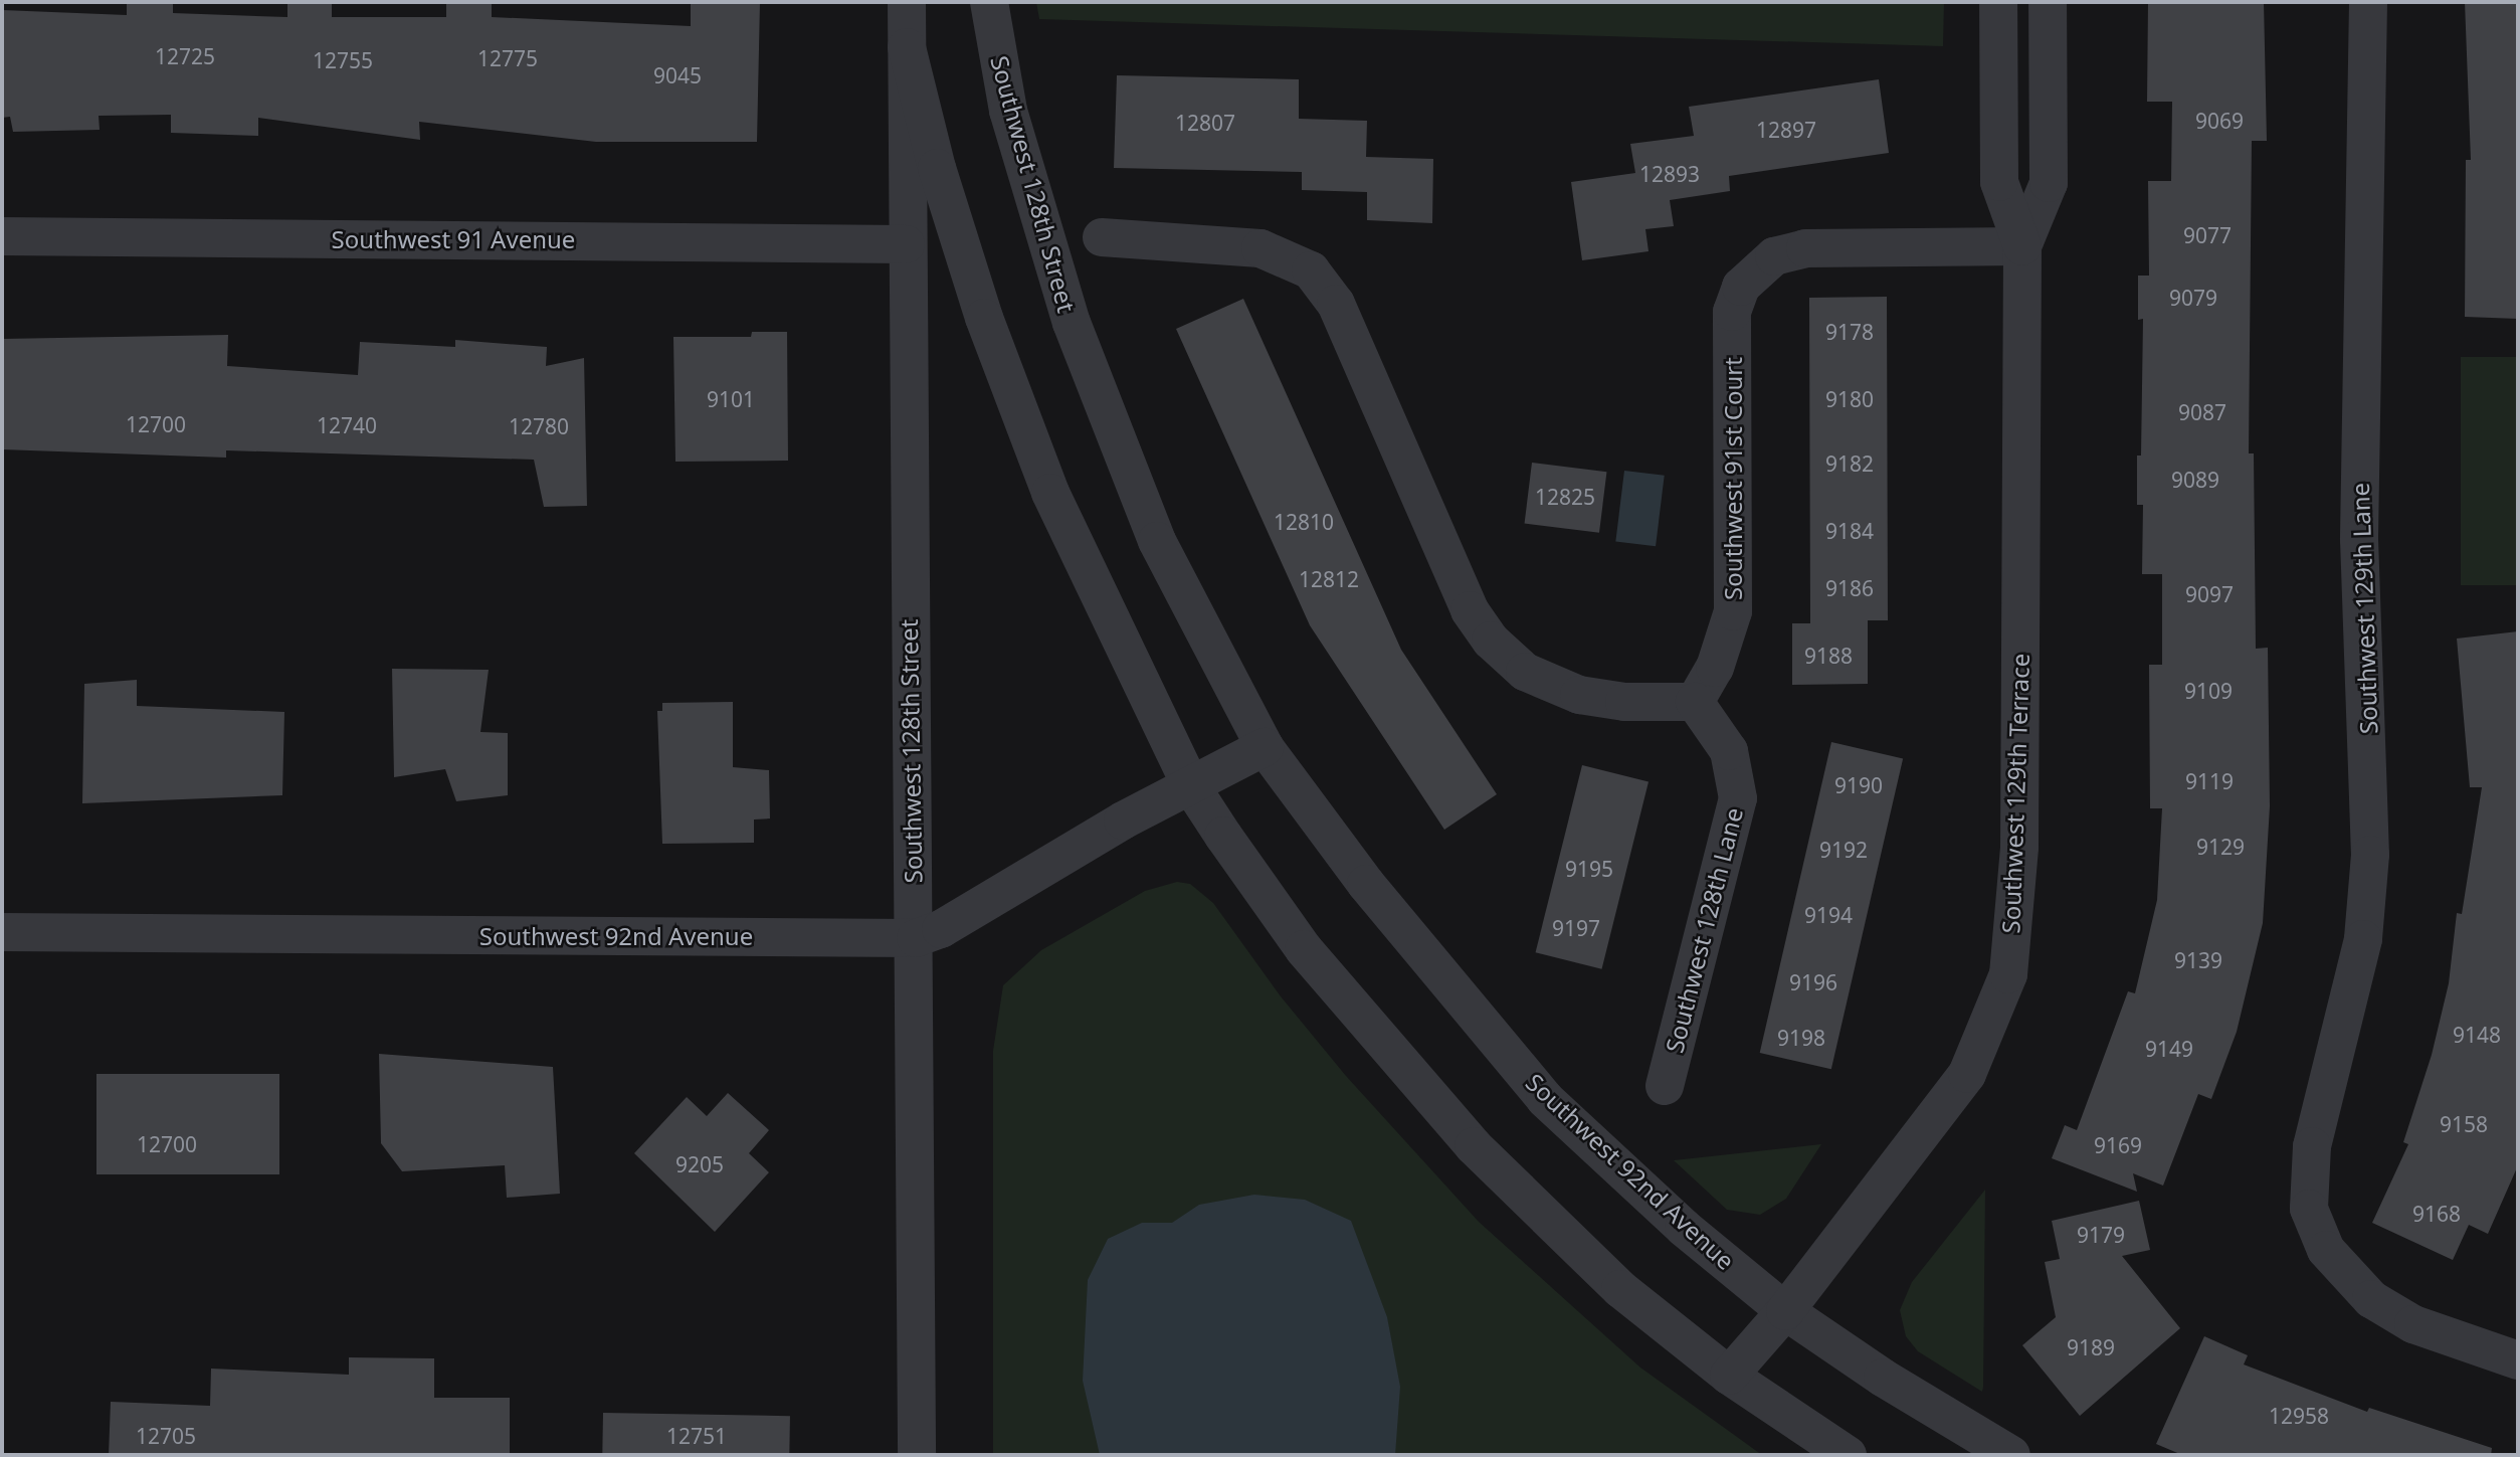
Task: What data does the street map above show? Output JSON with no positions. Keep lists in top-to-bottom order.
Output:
{
  "streets": {
    "street": [
      "Southwest 128th Street",
      "Southwest 91 Avenue",
      "Southwest 91st Court",
      "Southwest 129th Lane",
      "Southwest 129th Terrace",
      "Southwest 128th Lane",
      "Southwest 92nd Avenue"
    ]
  },
  "crossings": [
    ["Southwest 128th Street", "Southwest 91 Avenue"],
    ["Southwest 128th Street", "Southwest 92nd Avenue"],
    ["Southwest 91st Court", "Southwest 129th Terrace"],
    ["Southwest 91st Court", "Southwest 128th Lane"],
    ["Southwest 129th Terrace", "Southwest 92nd Avenue"]
  ],
  "house_numbers": [
    "12725",
    "12775",
    "12755",
    "9045",
    "9069",
    "12807",
    "12897",
    "12893",
    "9077",
    "9079",
    "9178",
    "9101",
    "9180",
    "9087",
    "12700",
    "12740",
    "12780",
    "9182",
    "9089",
    "12825",
    "12810",
    "9184",
    "12812",
    "9186",
    "9097",
    "9188",
    "9109",
    "9119",
    "9190",
    "9129",
    "9192",
    "9195",
    "9194",
    "9197",
    "9139",
    "9196",
    "9148",
    "9198",
    "9149",
    "9158",
    "12700",
    "9169",
    "9205",
    "9168",
    "9179",
    "9189",
    "12958",
    "12705",
    "12751"
  ]
}
